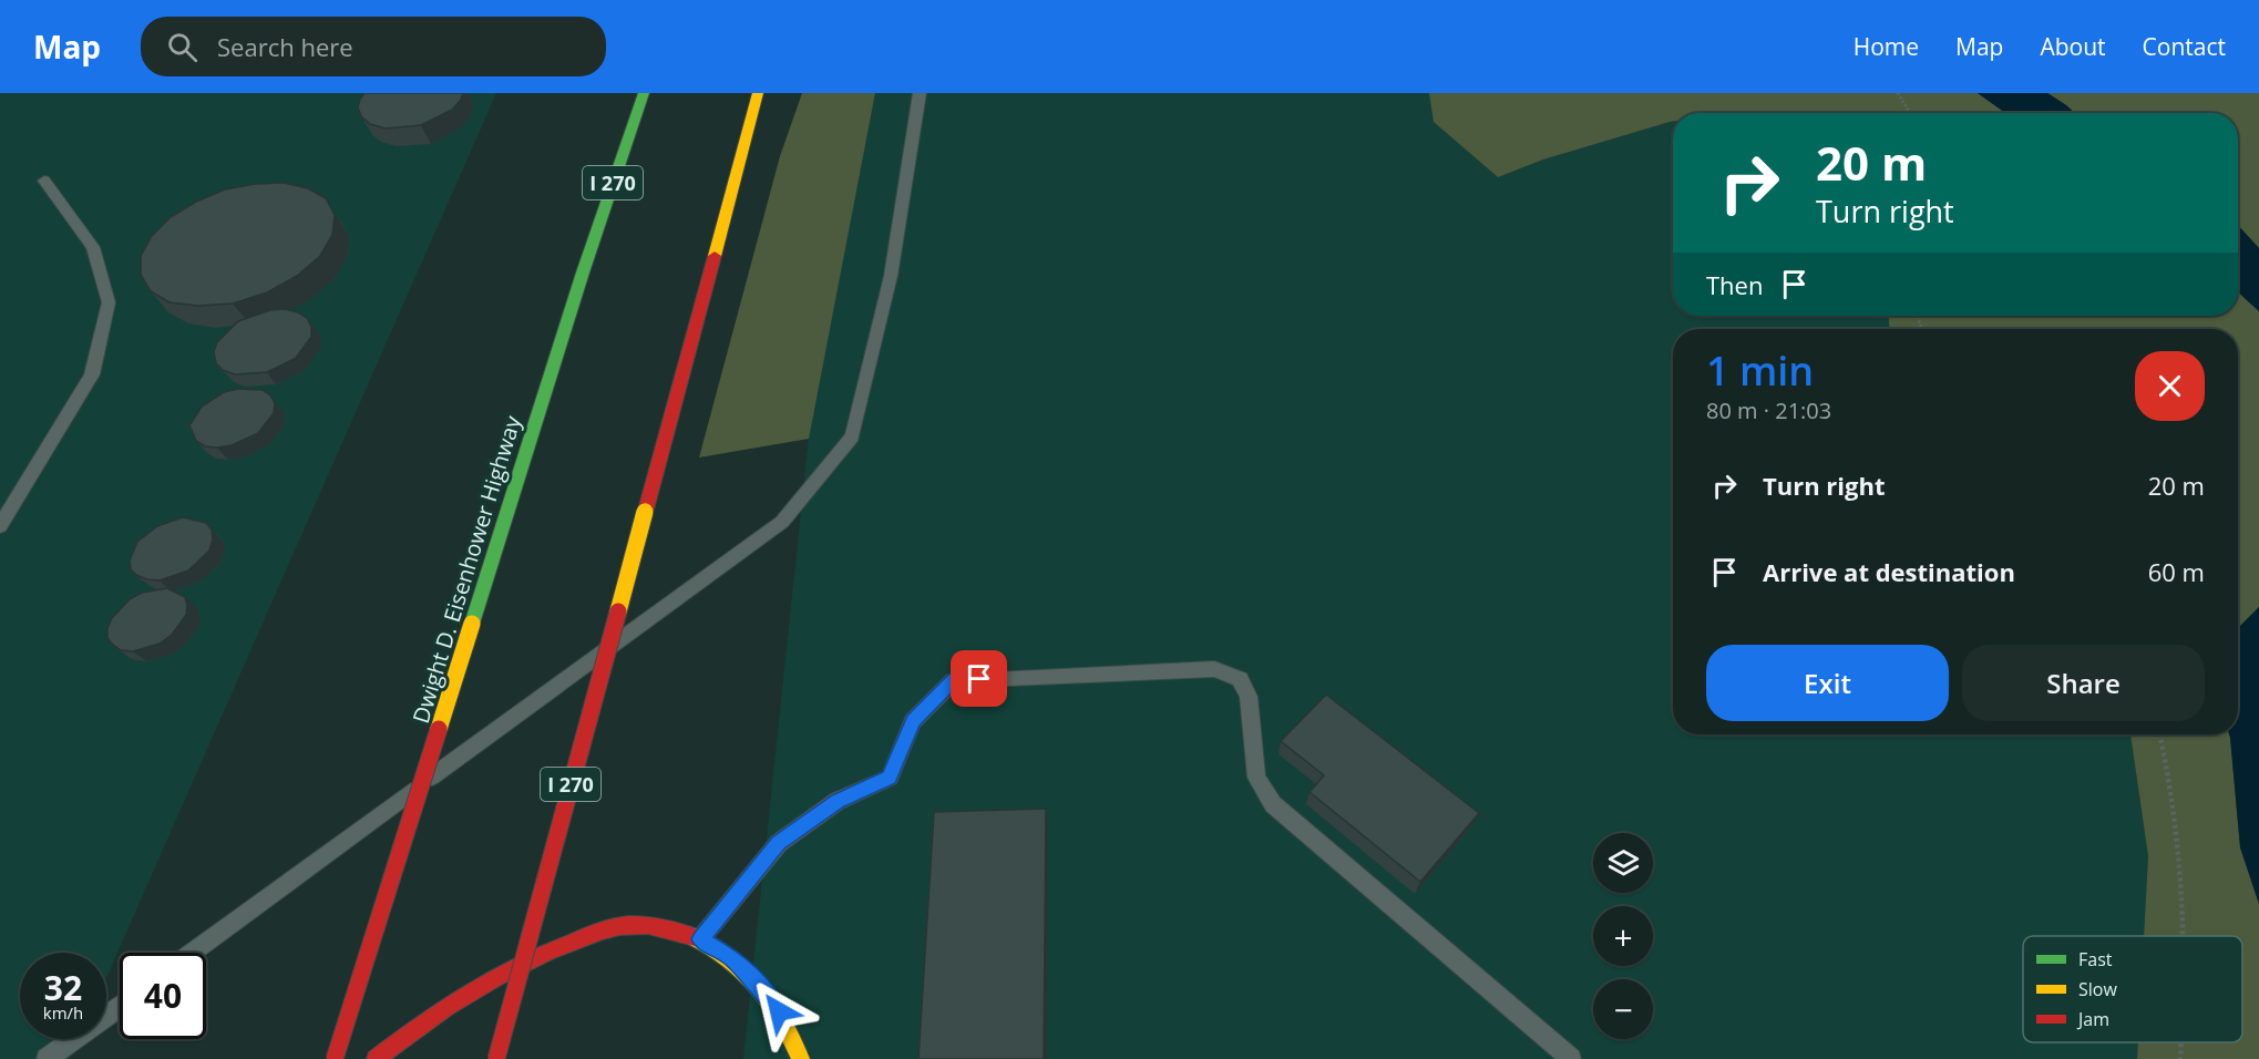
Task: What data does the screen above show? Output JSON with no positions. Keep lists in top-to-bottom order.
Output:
{
  "streets": {
    "main road": ["I 270", "Dwight D. Eisenhower Highway"]
  },
  "legend": ["Fast", "Slow", "Jam"],
  "page": {
    "header": "Map",
    "search": "Search here",
    "nav": [
      "Home",
      "Map",
      "About",
      "Contact"
    ],
    "turn": ["20 m", "Turn right"],
    "then": "Then",
    "heading": ["1 min", "80 m · 21:03"],
    "list": [
      {
        "name": "Turn right",
        "value": "20 m"
      },
      {
        "name": "Arrive at destination",
        "value": "60 m"
      }
    ],
    "buttons": ["Exit", "Share"],
    "map_buttons": ["+", "−"],
    "speed": "32 km/h",
    "limit": "40"
  }
}
